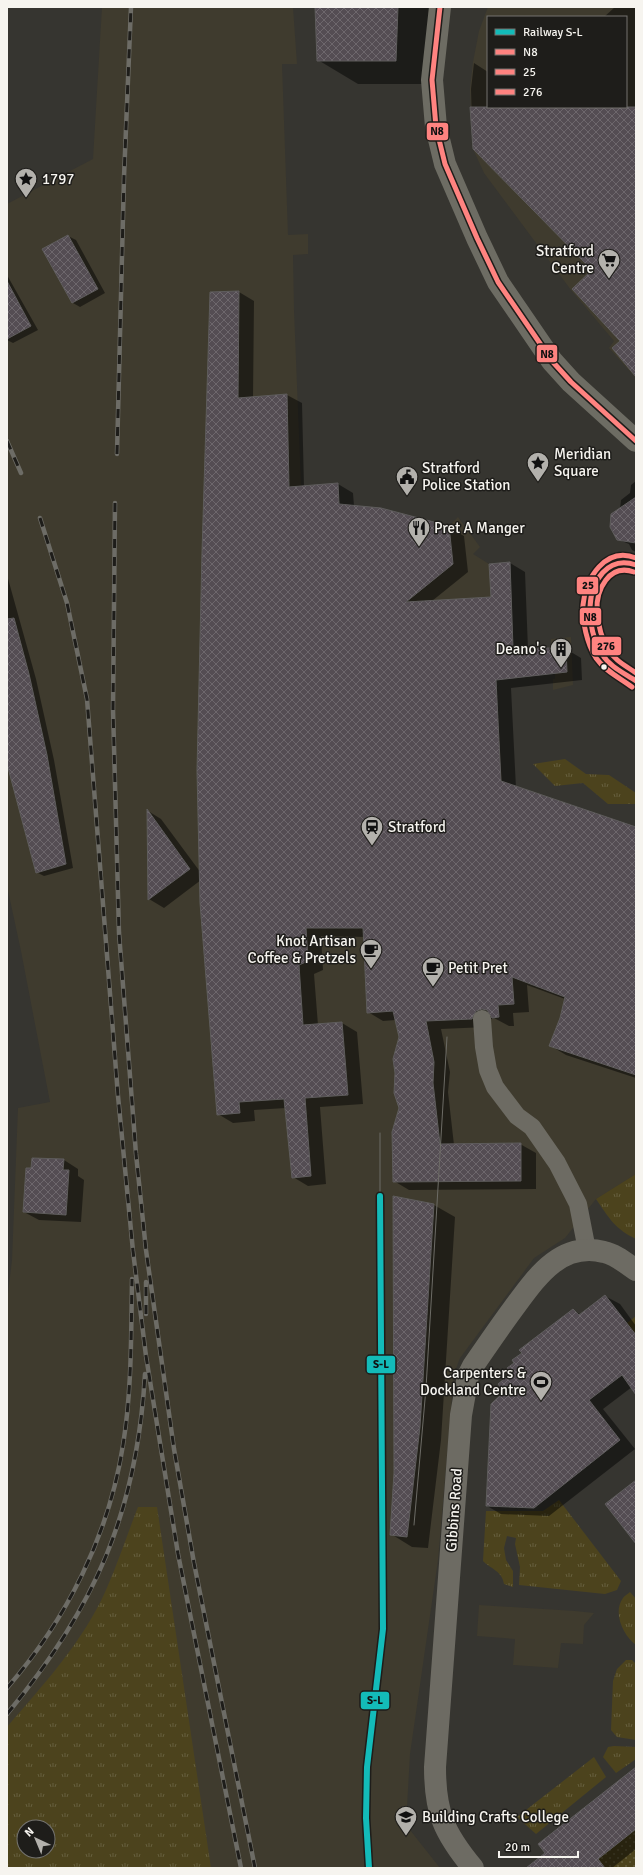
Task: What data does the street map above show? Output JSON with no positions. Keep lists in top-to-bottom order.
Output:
{
  "streets": {
    "street": ["Gibbins Road"]
  },
  "places": {
    "place": ["1797", "Meridian Square"],
    "supermarket": ["Stratford Centre"],
    "public building": ["Stratford Police Station"],
    "restaurant": ["Pret A Manger"],
    "building": ["Deano's"],
    "station": ["Stratford"],
    "cafe": ["Knot Artisan Coffee & Pretzels", "Petit Pret"],
    "sports": ["Carpenters & Dockland Centre"],
    "school or university": ["Building Crafts College"]
  },
  "lines": [
    "transit line N8",
    "transit line 25",
    "transit line 276",
    "rail line S-L"
  ],
  "legend": [
    "Railway S-L",
    "N8",
    "25",
    "276"
  ],
  "scale_bar": "20 m",
  "north": "top left"
}
